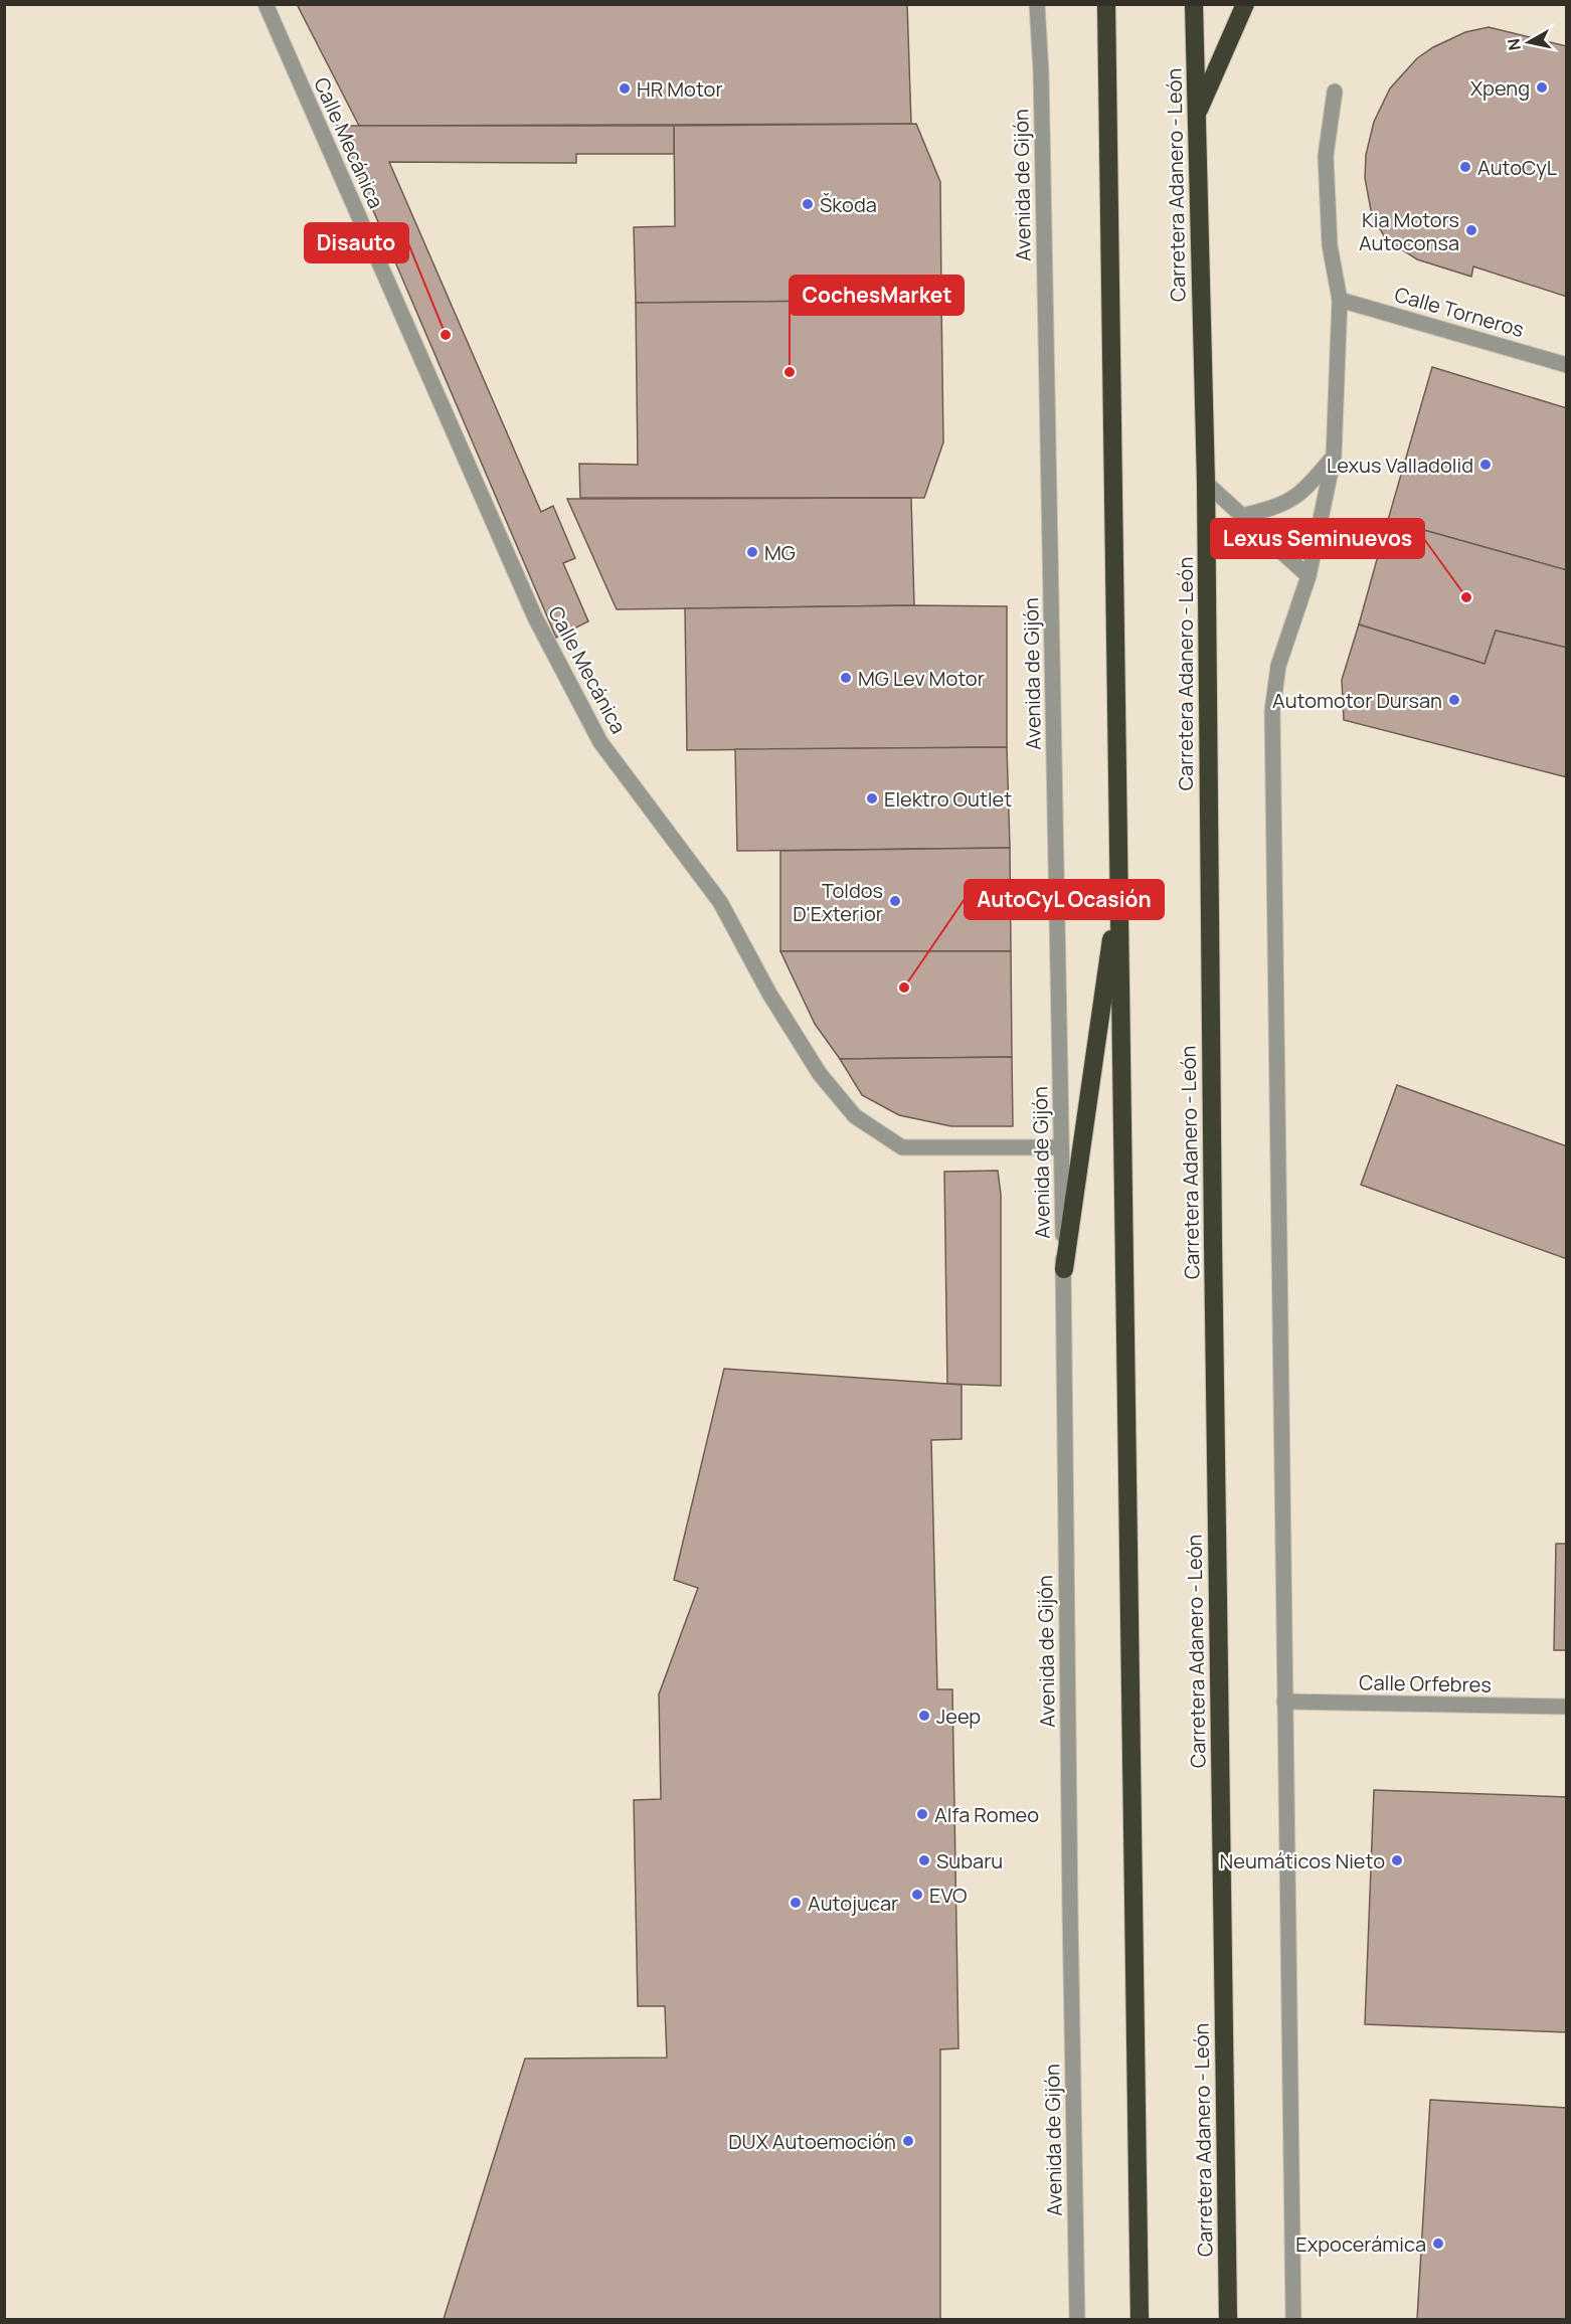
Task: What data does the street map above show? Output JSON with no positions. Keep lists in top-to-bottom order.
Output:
{
  "streets": {
    "highway": ["Carretera Adanero - León"],
    "street": [
      "Calle Mecánica",
      "Avenida de Gijón",
      "Calle Torneros",
      "Calle Orfebres"
    ]
  },
  "crossings": [
    ["Calle Mecánica", "Avenida de Gijón"]
  ],
  "places": [
    "Xpeng",
    "HR Motor",
    "AutoCyL",
    "Škoda",
    "Kia Motors Autoconsa",
    "Disauto",
    "CochesMarket",
    "Lexus Valladolid",
    "MG",
    "Lexus Seminuevos",
    "MG Lev Motor",
    "Automotor Dursan",
    "Elektro Outlet",
    "Toldos D'Exterior",
    "AutoCyL Ocasión",
    "Jeep",
    "Alfa Romeo",
    "Subaru",
    "Neumáticos Nieto",
    "EVO",
    "Autojucar",
    "DUX Autoemoción",
    "Expocerámica"
  ],
  "north": "left"
}
